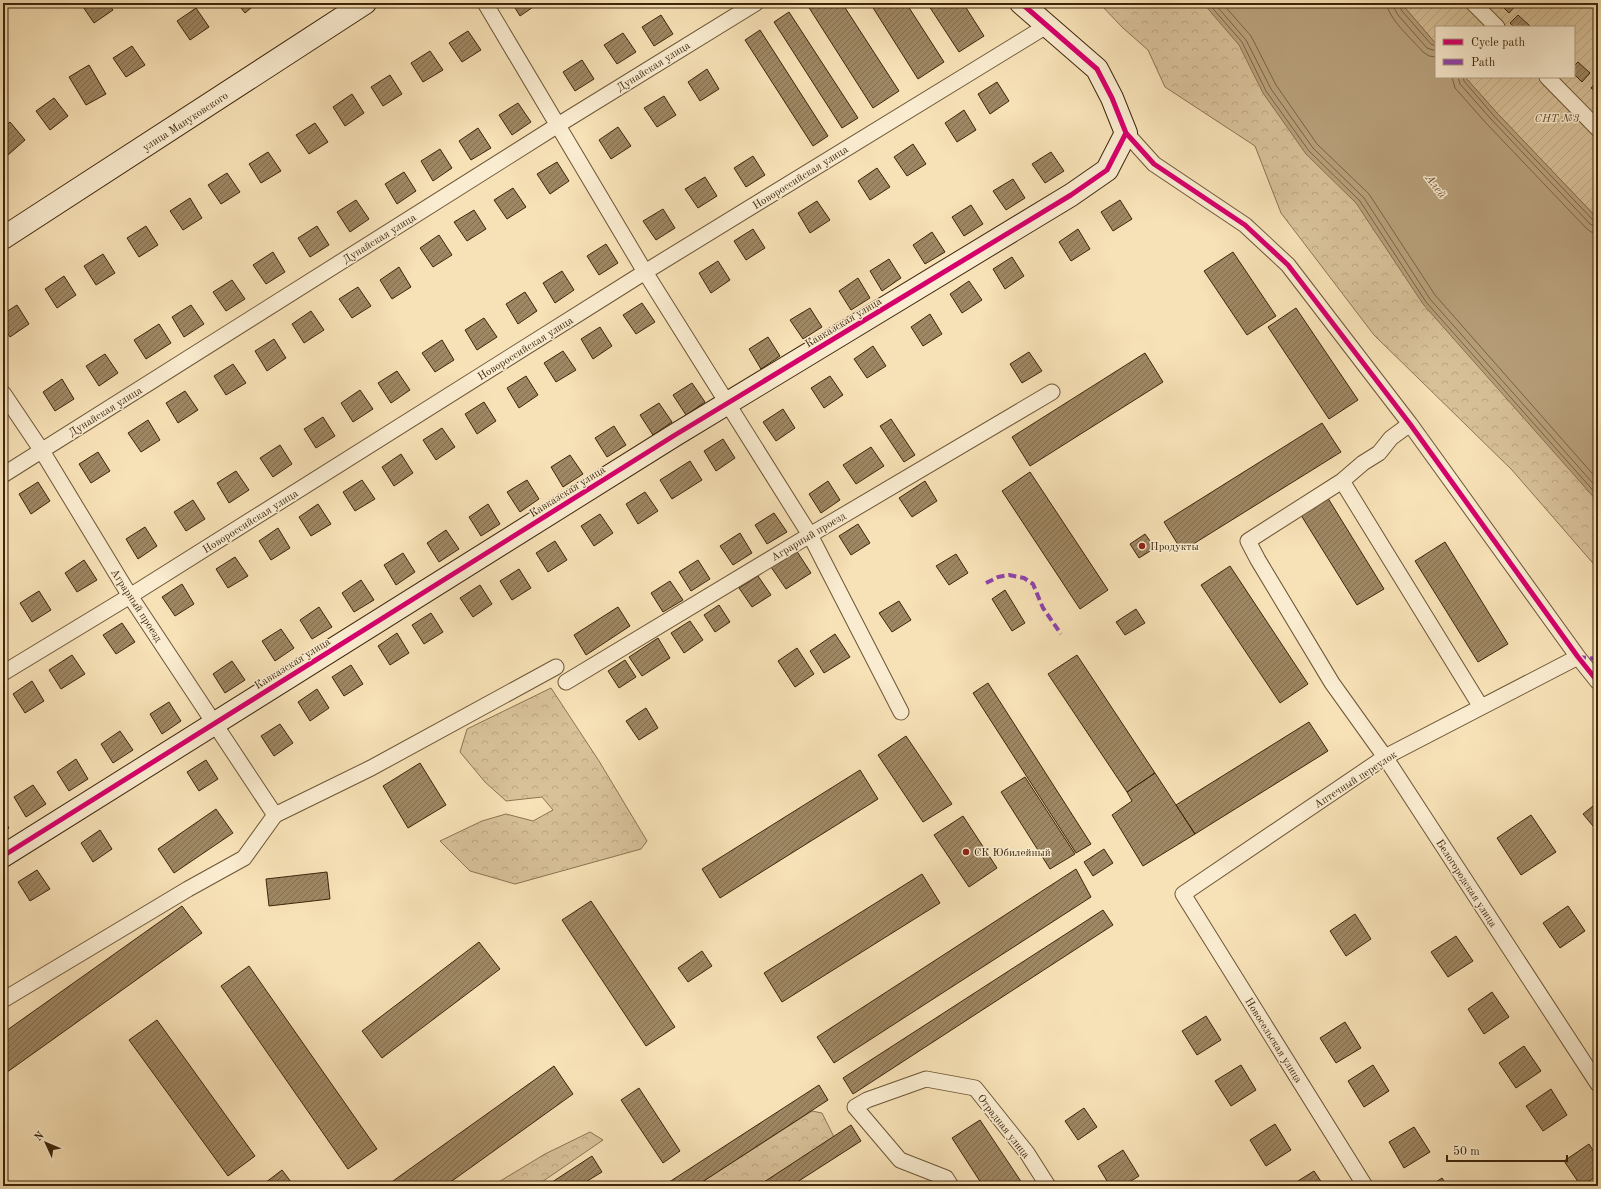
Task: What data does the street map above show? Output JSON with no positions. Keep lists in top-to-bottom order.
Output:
{
  "streets": {
    "street": [
      "Дунайская улица",
      "улица Мануковского",
      "Новороссийская улица",
      "Кавказская улица",
      "Аграрный проезд",
      "Аптечный переулок",
      "Белогородская улица",
      "Новосельская улица",
      "Отрадная улица"
    ]
  },
  "crossings": [
    ["Дунайская улица", "Аграрный проезд"],
    ["Новороссийская улица", "Аграрный проезд"],
    ["Кавказская улица", "Аграрный проезд"],
    ["Аптечный переулок", "Белогородская улица"],
    ["Аптечный переулок", "Новосельская улица"]
  ],
  "water": ["Алей"],
  "parks": ["СНТ №3"],
  "places": ["Продукты", "СК Юбилейный"],
  "legend": ["Cycle path", "Path"],
  "scale_bar": "50 m",
  "north": "top left"
}
